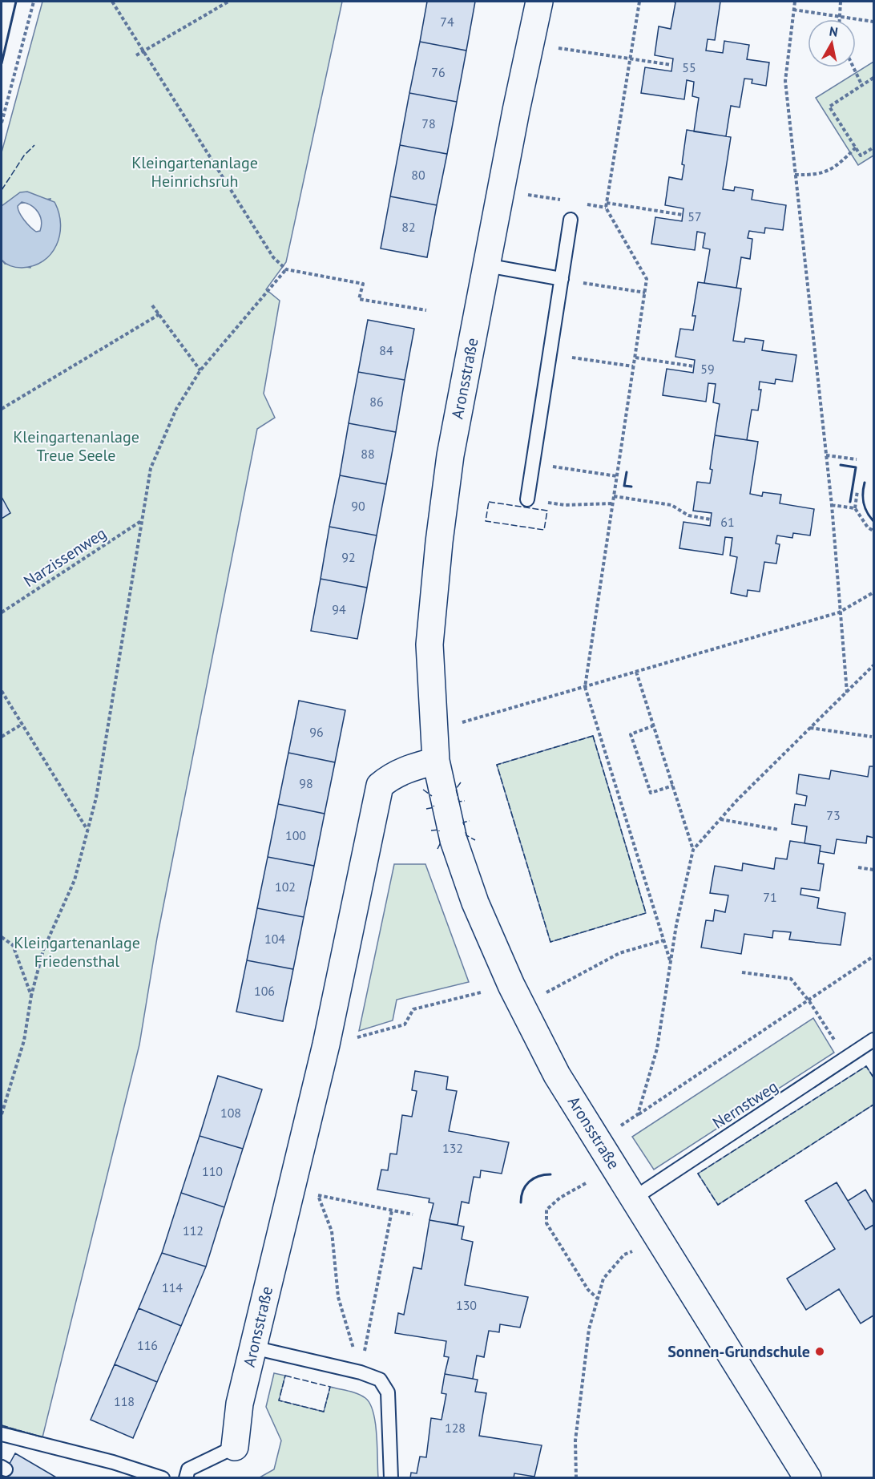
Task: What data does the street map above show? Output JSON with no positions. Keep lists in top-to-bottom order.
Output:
{
  "streets": {
    "street": ["Aronsstraße"],
    "lane": ["Nernstweg"],
    "path": ["Narzissenweg"]
  },
  "crossings": [
    ["Aronsstraße", "Nernstweg"]
  ],
  "parks": ["Kleingartenanlage Heinrichsruh", "Kleingartenanlage Treue Seele", "Kleingartenanlage Friedensthal"],
  "places": ["Sonnen-Grundschule"],
  "house_numbers": [
    "74",
    "55",
    "76",
    "78",
    "80",
    "57",
    "82",
    "84",
    "59",
    "86",
    "88",
    "90",
    "61",
    "92",
    "94",
    "96",
    "98",
    "73",
    "100",
    "102",
    "71",
    "104",
    "106",
    "108",
    "132",
    "110",
    "112",
    "114",
    "130",
    "116",
    "118",
    "128"
  ],
  "north": "top"
}
